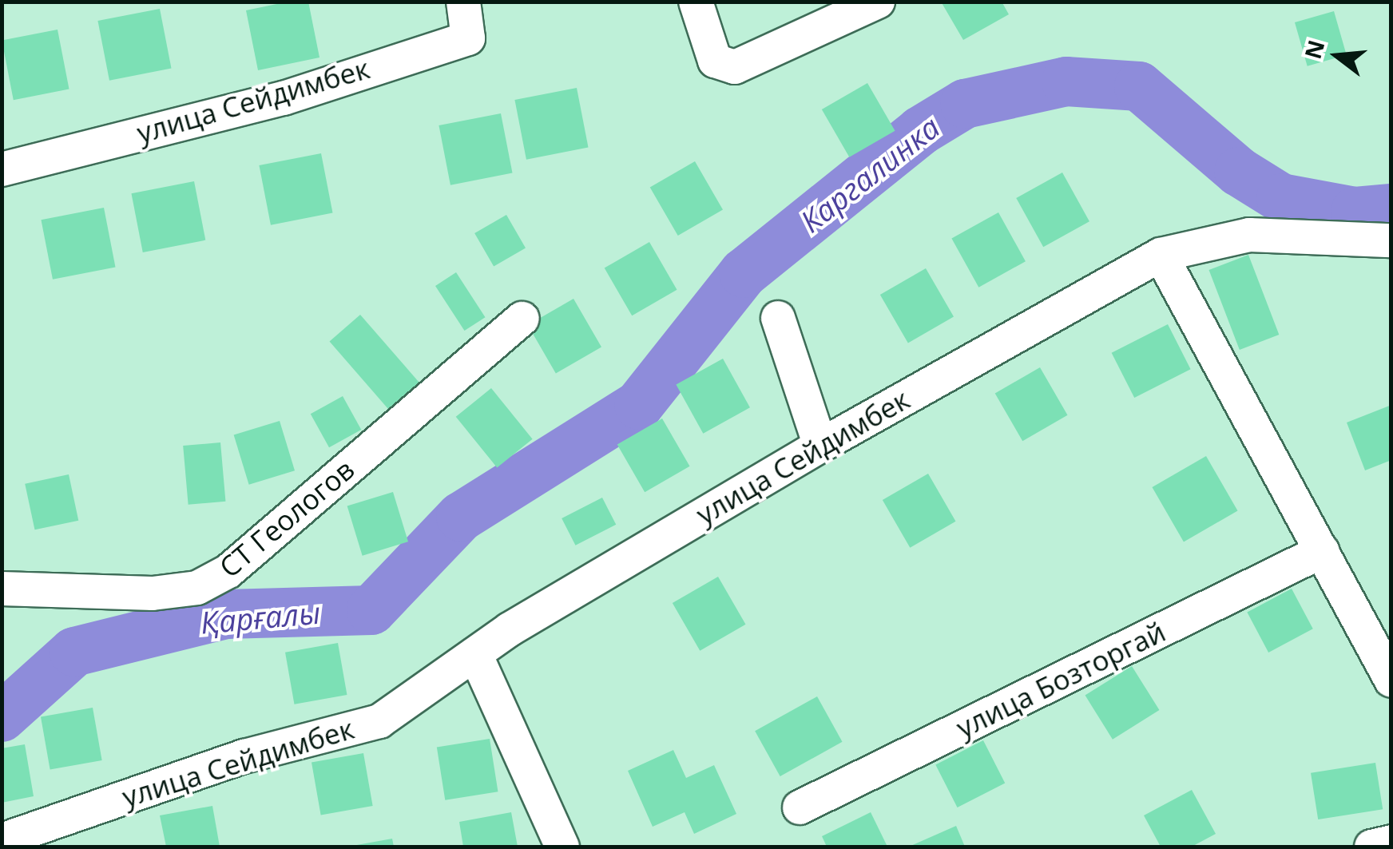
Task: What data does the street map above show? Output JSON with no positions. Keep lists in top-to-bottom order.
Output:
{
  "streets": {
    "street": ["улица Сейдимбек", "СТ Геологов", "улица Бозторгай"]
  },
  "water": ["Каргалинка", "Қарғалы"],
  "north": "left"
}
